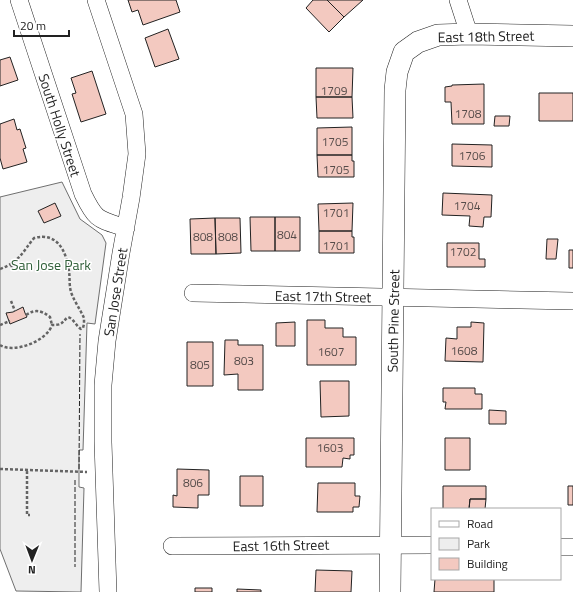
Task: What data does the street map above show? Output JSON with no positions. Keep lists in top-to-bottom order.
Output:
{
  "streets": {
    "street": [
      "East 18th Street",
      "South Holly Street",
      "San Jose Street",
      "East 17th Street",
      "South Pine Street",
      "East 16th Street"
    ]
  },
  "crossings": [
    ["East 18th Street", "South Pine Street"],
    ["South Holly Street", "San Jose Street"],
    ["East 17th Street", "South Pine Street"],
    ["South Pine Street", "East 16th Street"]
  ],
  "parks": ["San Jose Park"],
  "house_numbers": [
    "1709",
    "1708",
    "1705",
    "1706",
    "1705",
    "1704",
    "1701",
    "804",
    "808",
    "808",
    "1701",
    "1702",
    "1608",
    "1607",
    "803",
    "805",
    "1603",
    "806"
  ],
  "legend": ["Road", "Park", "Building"],
  "scale_bar": "20 m",
  "north": "bottom"
}
